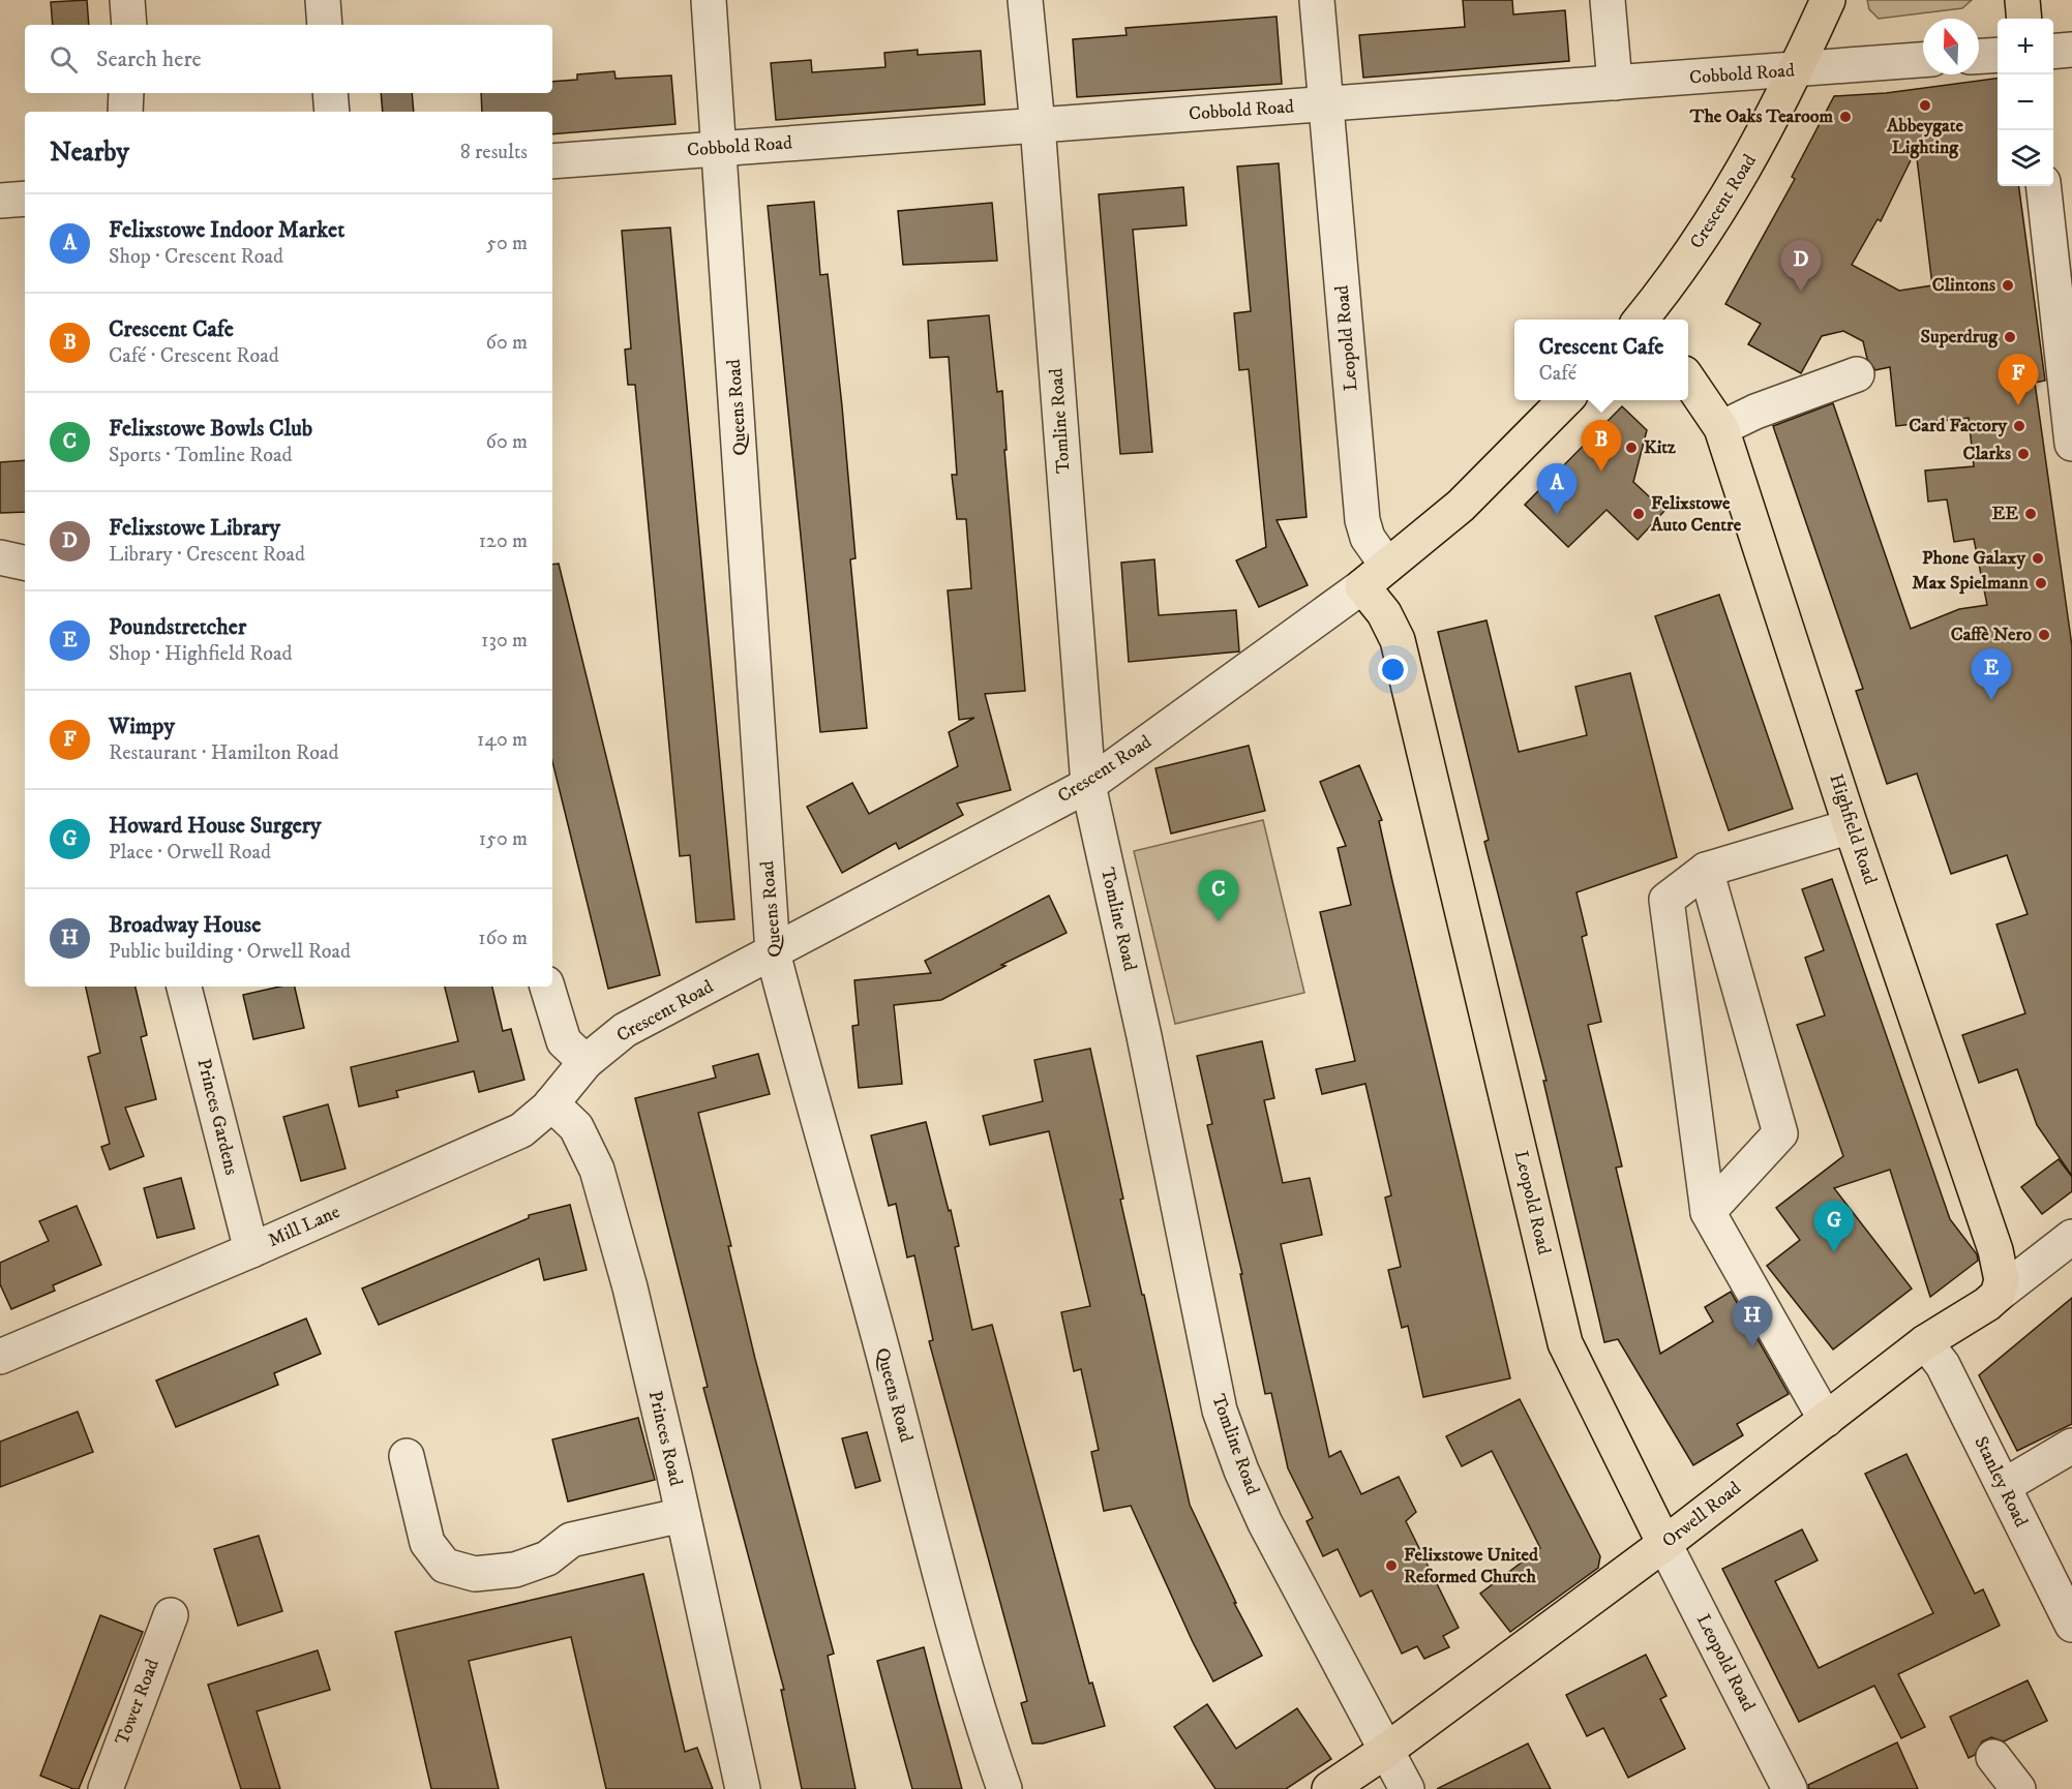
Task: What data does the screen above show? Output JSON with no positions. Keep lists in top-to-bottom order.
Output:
{
  "streets": {
    "main road": [
      "Crescent Road",
      "Leopold Road",
      "Highfield Road",
      "Orwell Road"
    ],
    "street": [
      "Cobbold Road",
      "Queens Road",
      "Tomline Road",
      "Princes Gardens",
      "Mill Lane",
      "Princes Road",
      "Stanley Road",
      "Tower Road"
    ]
  },
  "crossings": [
    ["Cobbold Road", "Crescent Road"],
    ["Cobbold Road", "Leopold Road"],
    ["Cobbold Road", "Queens Road"],
    ["Cobbold Road", "Tomline Road"],
    ["Crescent Road", "Leopold Road"],
    ["Crescent Road", "Queens Road"],
    ["Crescent Road", "Tomline Road"],
    ["Crescent Road", "Mill Lane"],
    ["Leopold Road", "Orwell Road"],
    ["Tomline Road", "Orwell Road"],
    ["Highfield Road", "Orwell Road"],
    ["Princes Gardens", "Mill Lane"],
    ["Mill Lane", "Princes Road"],
    ["Stanley Road", "Orwell Road"]
  ],
  "places": [
    "Abbeygate Lighting",
    "The Oaks Tearoom",
    "Clintons",
    "Superdrug",
    "Card Factory",
    "Kitz",
    "Clarks",
    "Felixstowe Auto Centre",
    "EE",
    "Phone Galaxy",
    "Max Spielmann",
    "Caffè Nero",
    "Felixstowe United Reformed Church"
  ],
  "north": "top",
  "page": {
    "map_buttons": ["+", "−"],
    "search": "Search here",
    "heading": ["Nearby", "8 results"],
    "list": [
      {
        "mark": "A",
        "name": "Felixstowe Indoor Market",
        "note": "Shop · Crescent Road",
        "value": "50 m"
      },
      {
        "mark": "B",
        "name": "Crescent Cafe",
        "note": "Café · Crescent Road",
        "value": "60 m"
      },
      {
        "mark": "C",
        "name": "Felixstowe Bowls Club",
        "note": "Sports · Tomline Road",
        "value": "60 m"
      },
      {
        "mark": "D",
        "name": "Felixstowe Library",
        "note": "Library · Crescent Road",
        "value": "120 m"
      },
      {
        "mark": "E",
        "name": "Poundstretcher",
        "note": "Shop · Highfield Road",
        "value": "130 m"
      },
      {
        "mark": "F",
        "name": "Wimpy",
        "note": "Restaurant · Hamilton Road",
        "value": "140 m"
      },
      {
        "mark": "G",
        "name": "Howard House Surgery",
        "note": "Place · Orwell Road",
        "value": "150 m"
      },
      {
        "mark": "H",
        "name": "Broadway House",
        "note": "Public building · Orwell Road",
        "value": "160 m"
      }
    ],
    "pins": [
      "D",
      "F",
      "B",
      "A",
      "E",
      "C",
      "G",
      "H"
    ],
    "popup": ["Crescent Cafe", "Café"]
  }
}
